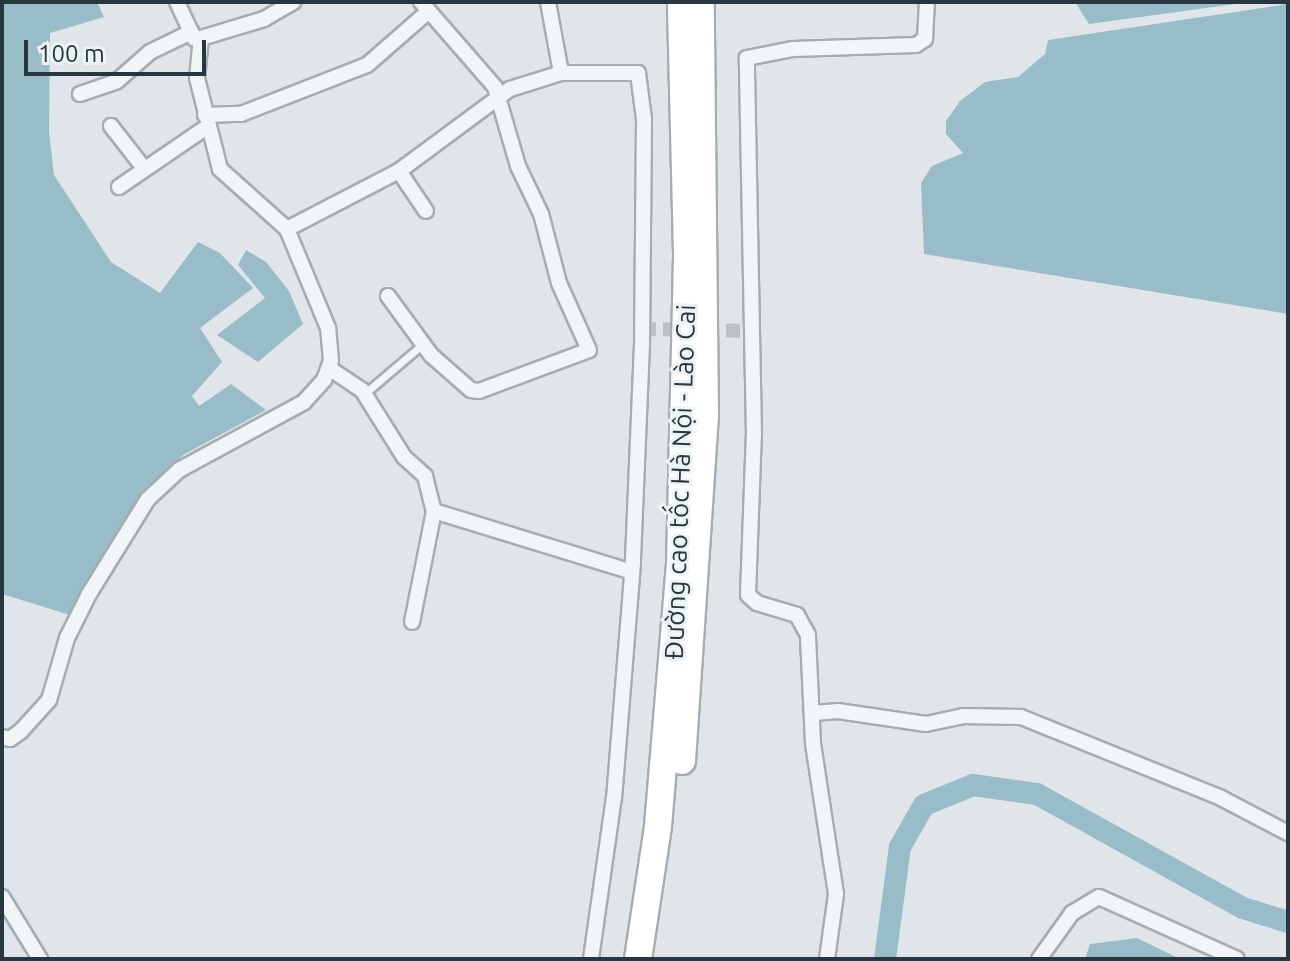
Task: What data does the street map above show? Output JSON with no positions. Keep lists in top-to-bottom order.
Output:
{
  "streets": {
    "highway": ["Đường cao tốc Hà Nội - Lào Cai"]
  },
  "scale_bar": "100 m"
}
